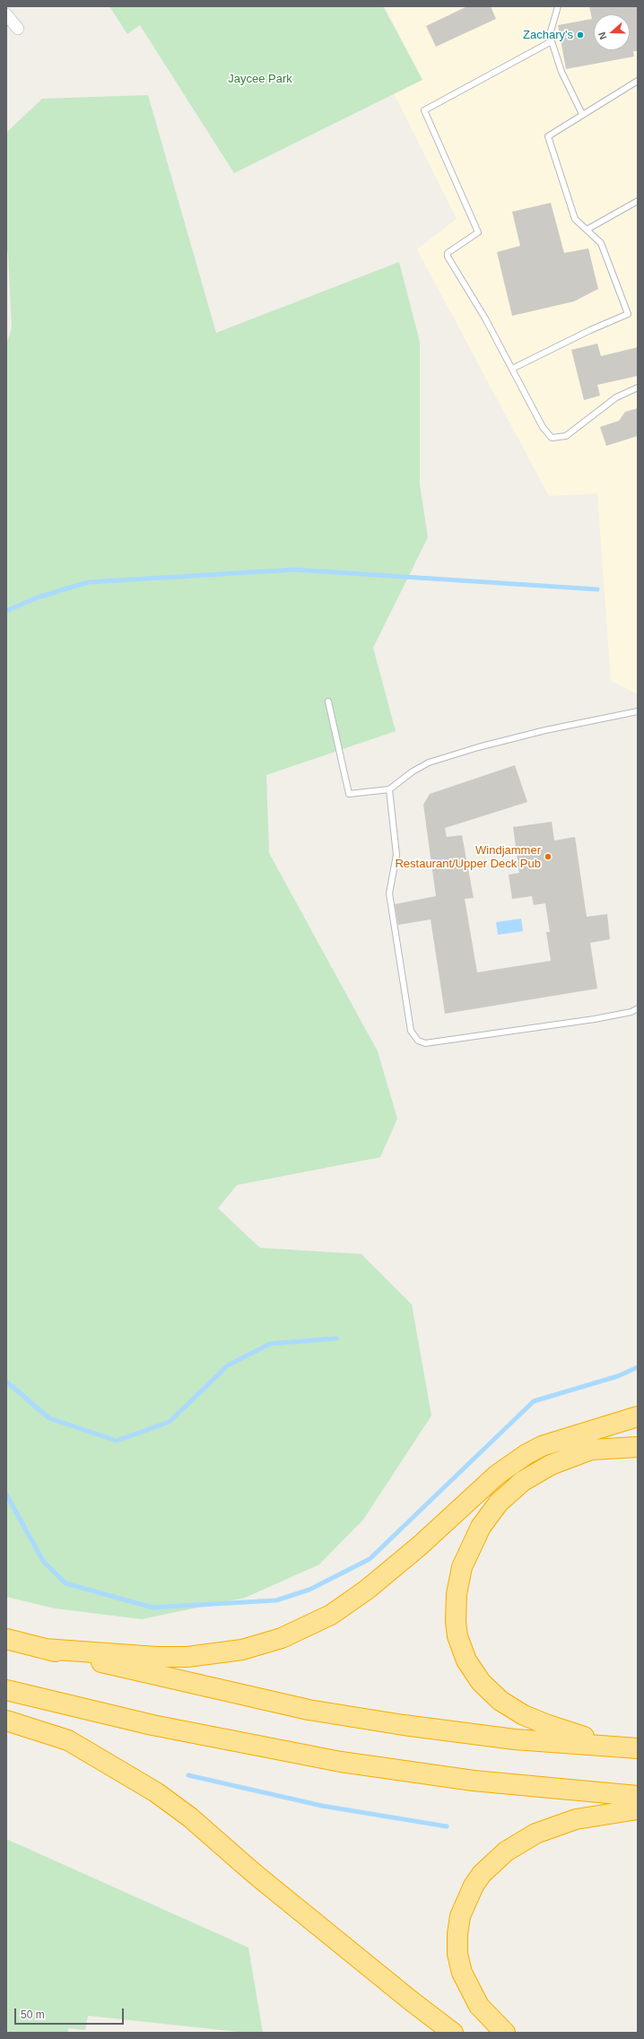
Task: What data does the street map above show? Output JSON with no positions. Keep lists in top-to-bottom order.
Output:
{
  "parks": ["Jaycee Park"],
  "places": ["Zachary's", "Windjammer Restaurant/Upper Deck Pub"],
  "scale_bar": "50 m",
  "north": "left"
}
